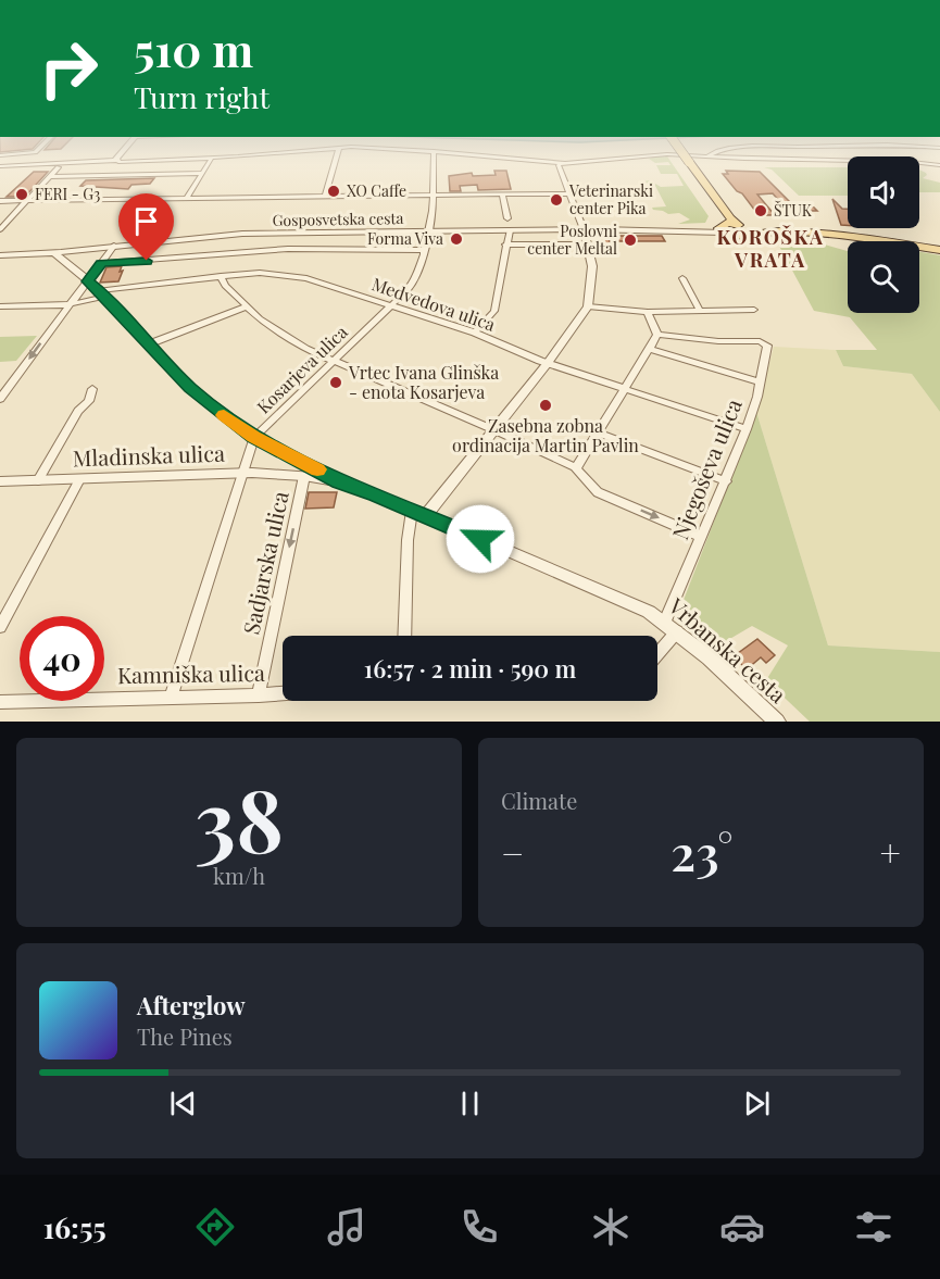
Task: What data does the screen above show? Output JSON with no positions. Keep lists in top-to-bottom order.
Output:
{
  "streets": {
    "street": [
      "Gosposvetska cesta",
      "Medvedova ulica",
      "Kosarjeva ulica",
      "Mladinska ulica",
      "Njegoševa ulica",
      "Sadjarska ulica",
      "Vrbanska cesta",
      "Kamniška ulica"
    ]
  },
  "crossings": [
    ["Gosposvetska cesta", "Kosarjeva ulica"],
    ["Gosposvetska cesta", "Vrbanska cesta"],
    ["Medvedova ulica", "Kosarjeva ulica"],
    ["Medvedova ulica", "Njegoševa ulica"],
    ["Medvedova ulica", "Vrbanska cesta"],
    ["Kosarjeva ulica", "Mladinska ulica"],
    ["Kosarjeva ulica", "Vrbanska cesta"],
    ["Kosarjeva ulica", "Kamniška ulica"],
    ["Mladinska ulica", "Sadjarska ulica"],
    ["Mladinska ulica", "Vrbanska cesta"],
    ["Njegoševa ulica", "Vrbanska cesta"],
    ["Sadjarska ulica", "Kamniška ulica"]
  ],
  "one_way": ["Sadjarska ulica"],
  "districts": ["KOROŠKA VRATA"],
  "places": [
    "XO Caffe",
    "FERI - G3",
    "Veterinarski center Pika",
    "ŠTUK",
    "Forma Viva",
    "Poslovni center Meltal",
    "Vrtec Ivana Glinška - enota Kosarjeva",
    "Zasebna zobna ordinacija Martin Pavlin"
  ],
  "page": {
    "turn": ["510 m", "Turn right"],
    "limit": "40",
    "trip": "16:57 · 2 min · 590 m",
    "tile": [
      ["38", "km/h"],
      "Climate"
    ],
    "heat": ["−", "23°", "+"],
    "song": ["Afterglow", "The Pines"],
    "tabs": "16:55"
  }
}
